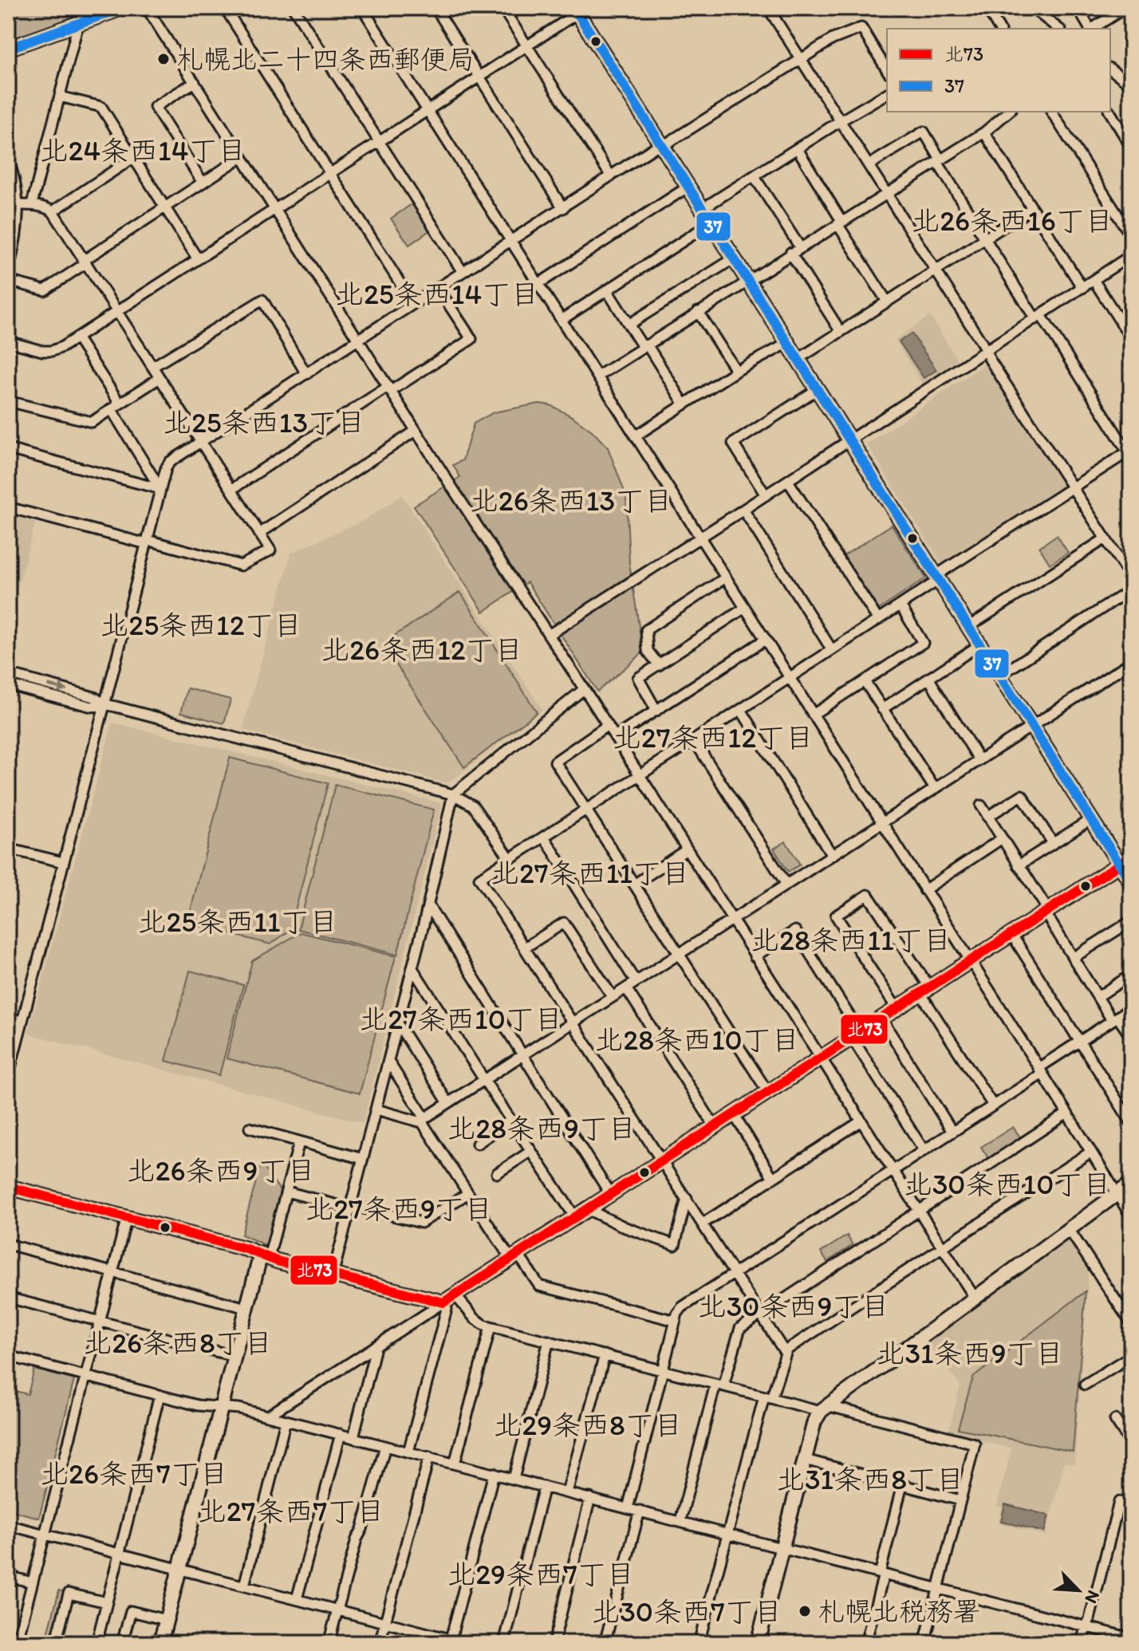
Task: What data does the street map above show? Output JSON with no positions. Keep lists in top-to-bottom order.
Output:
{
  "districts": [
    "北24条西14丁目",
    "北26条西16丁目",
    "北25条西14丁目",
    "北25条西13丁目",
    "北26条西13丁目",
    "北25条西12丁目",
    "北26条西12丁目",
    "北27条西12丁目",
    "北27条西11丁目",
    "北25条西11丁目",
    "北28条西11丁目",
    "北27条西10丁目",
    "北28条西10丁目",
    "北28条西9丁目",
    "北26条西9丁目",
    "北30条西10丁目",
    "北27条西9丁目",
    "北30条西9丁目",
    "北26条西8丁目",
    "北31条西9丁目",
    "北29条西8丁目",
    "北26条西7丁目",
    "北31条西8丁目",
    "北27条西7丁目",
    "北29条西7丁目",
    "北30条西7丁目"
  ],
  "places": ["札幌北二十四条西郵便局", "札幌北税務署"],
  "lines": ["transit line 37", "transit line 北73"],
  "legend": ["北73", "37"],
  "north": "bottom right"
}
